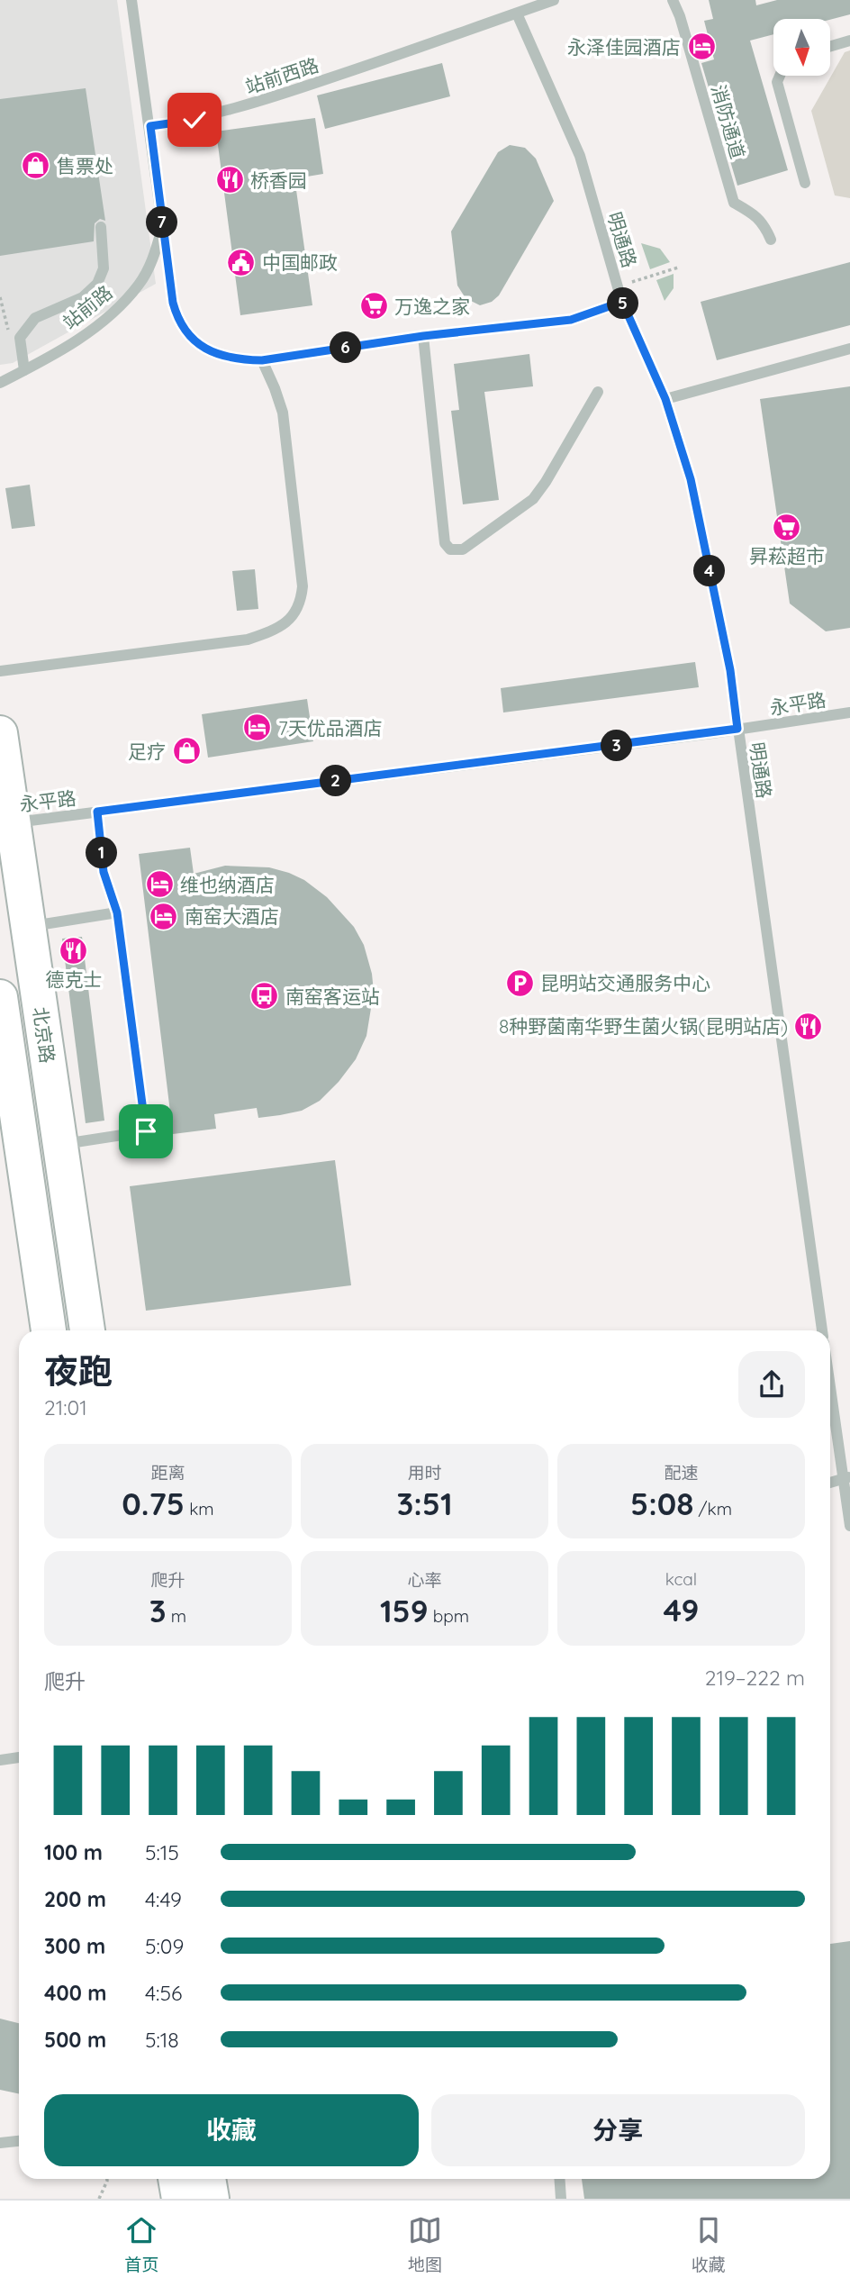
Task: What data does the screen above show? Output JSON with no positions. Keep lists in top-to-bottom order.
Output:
{
  "streets": {
    "main road": ["北京路"],
    "street": [
      "站前西路",
      "消防通道",
      "明通路",
      "站前路",
      "永平路"
    ]
  },
  "crossings": [
    ["站前西路", "明通路"],
    ["明通路", "永平路"],
    ["永平路", "北京路"]
  ],
  "places": {
    "hotel": [
      "永泽佳园酒店",
      "7天优品酒店",
      "维也纳酒店",
      "南窑大酒店"
    ],
    "shop": ["售票处", "足疗"],
    "restaurant": ["桥香园", "德克士", "8种野菌南华野生菌火锅(昆明站店)"],
    "public building": ["中国邮政"],
    "supermarket": ["万逸之家", "昇菘超市"],
    "parking": ["昆明站交通服务中心"],
    "bus stop": ["南窑客运站"]
  },
  "north": "bottom",
  "page": {
    "pins": [
      "7",
      "5",
      "6",
      "4",
      "3",
      "2",
      "1"
    ],
    "heading": ["夜跑", "21:01"],
    "stats": [
      ["距离", "0.75 km"],
      ["用时", "3:51"],
      ["配速", "5:08 /km"],
      ["爬升", "3 m"],
      ["心率", "159 bpm"],
      ["kcal", "49"]
    ],
    "chart": ["爬升", "219–222 m"],
    "list": [
      {
        "name": "100 m",
        "note": "5:15"
      },
      {
        "name": "200 m",
        "note": "4:49"
      },
      {
        "name": "300 m",
        "note": "5:09"
      },
      {
        "name": "400 m",
        "note": "4:56"
      },
      {
        "name": "500 m",
        "note": "5:18"
      }
    ],
    "buttons": ["收藏", "分享"],
    "tabs": ["首页", "地图", "收藏"]
  }
}
